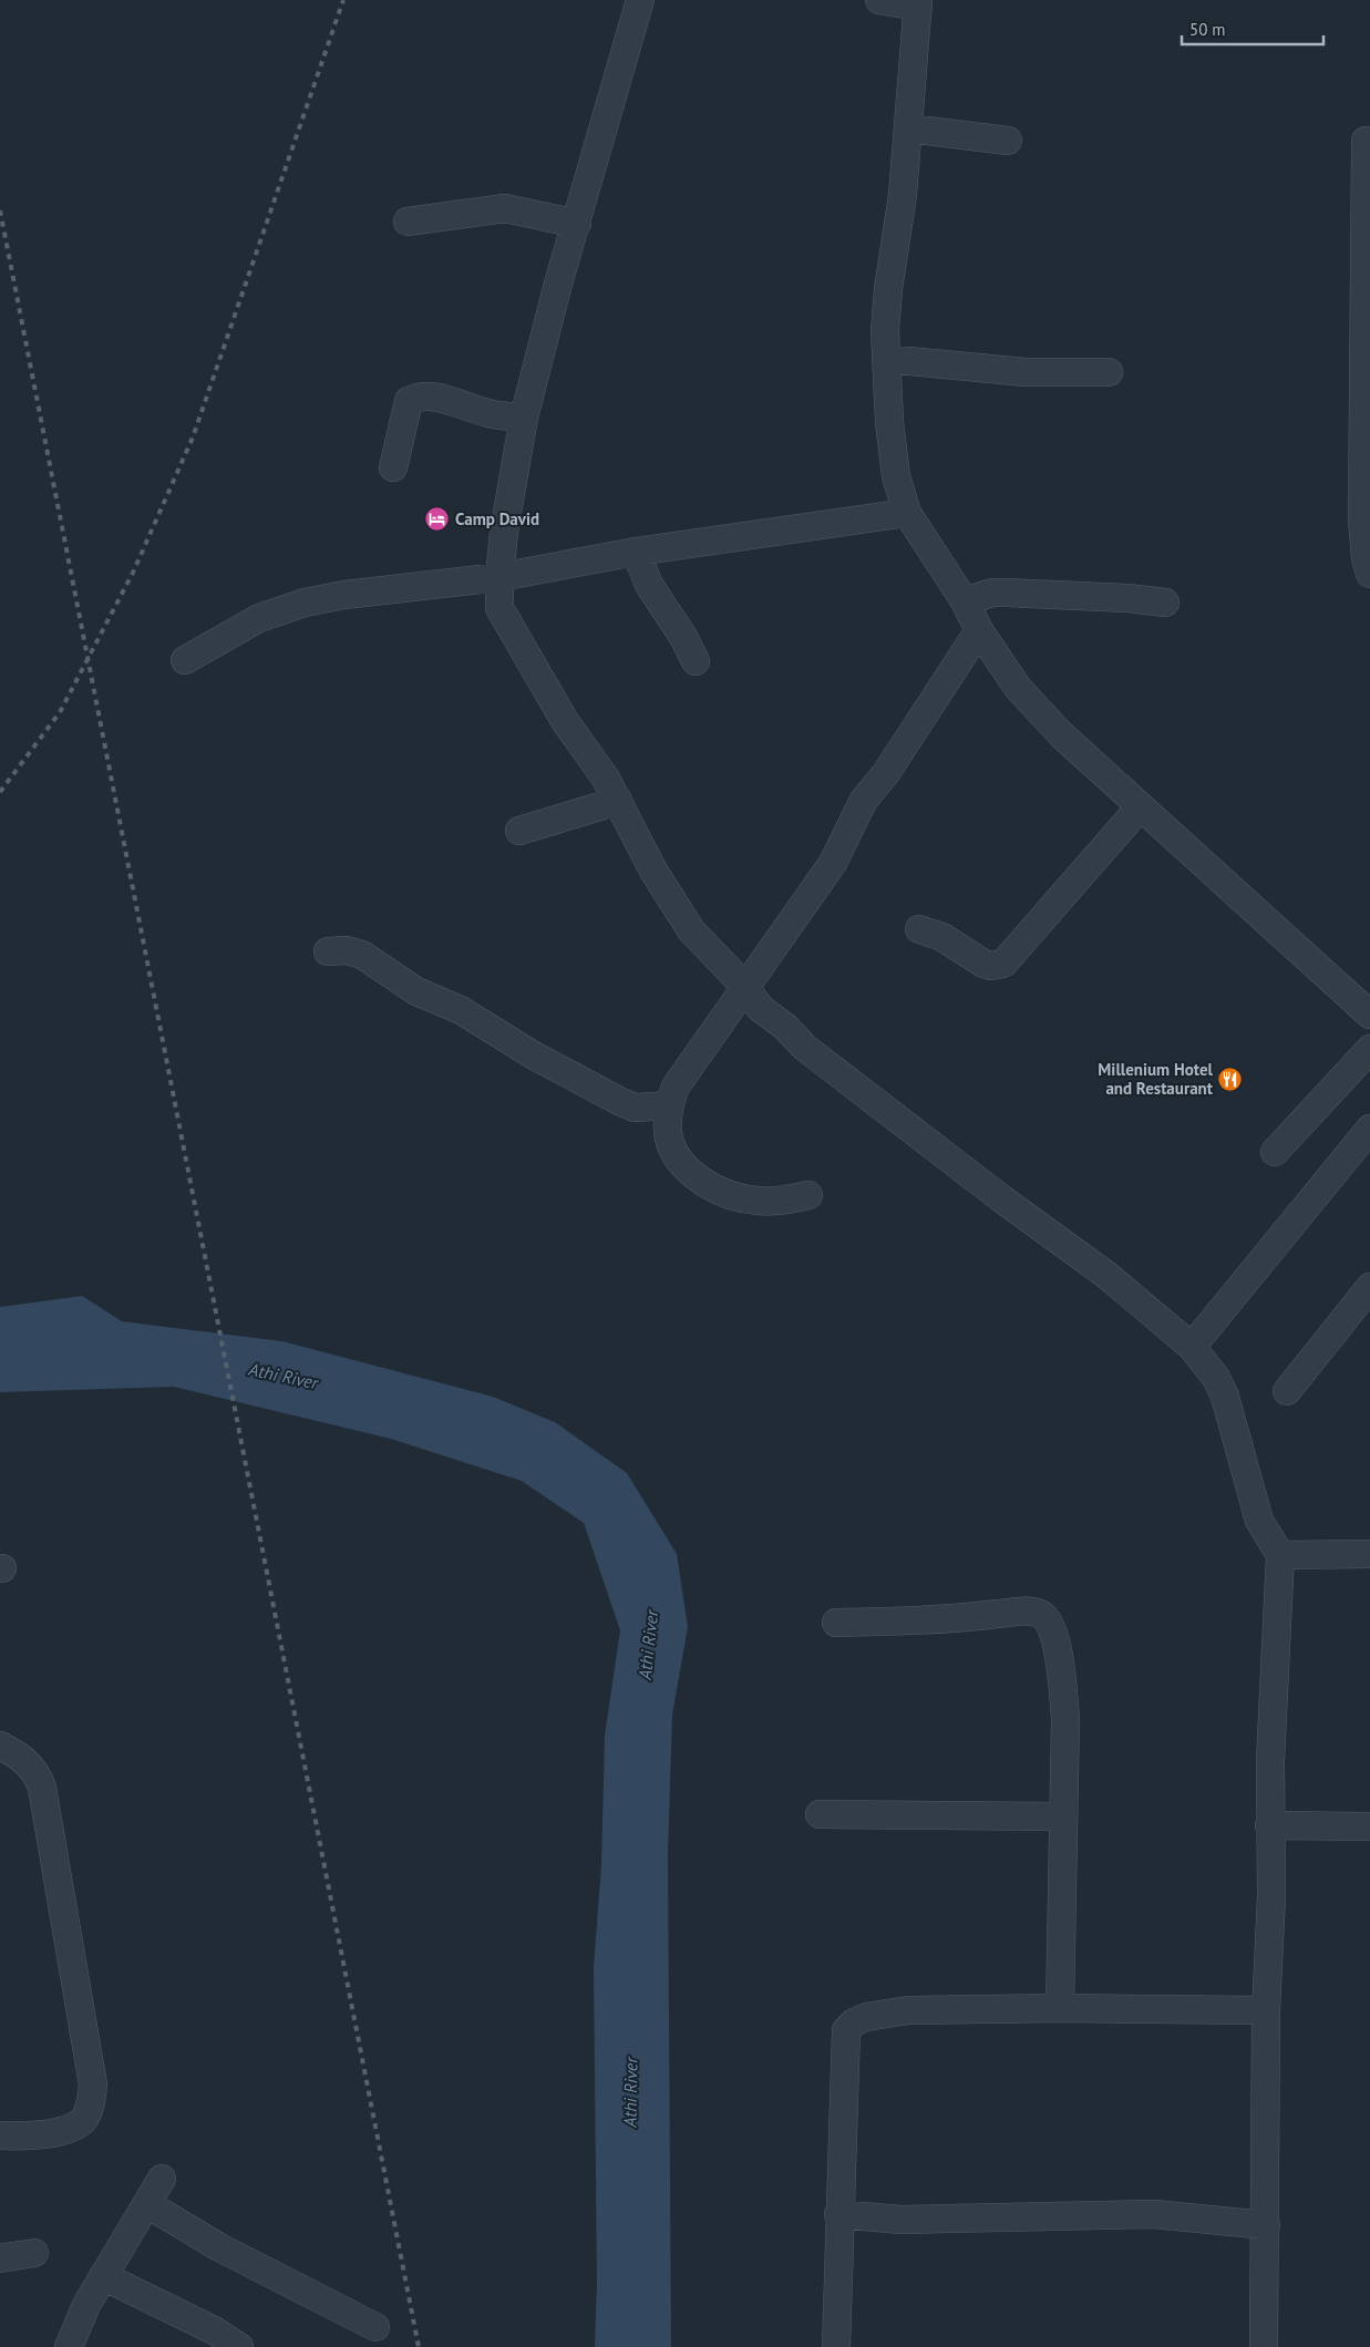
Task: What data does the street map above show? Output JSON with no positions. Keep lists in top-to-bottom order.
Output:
{
  "water": ["Athi River"],
  "places": {
    "hotel": ["Camp David"],
    "restaurant": ["Millenium Hotel and Restaurant"]
  },
  "scale_bar": "50 m"
}
